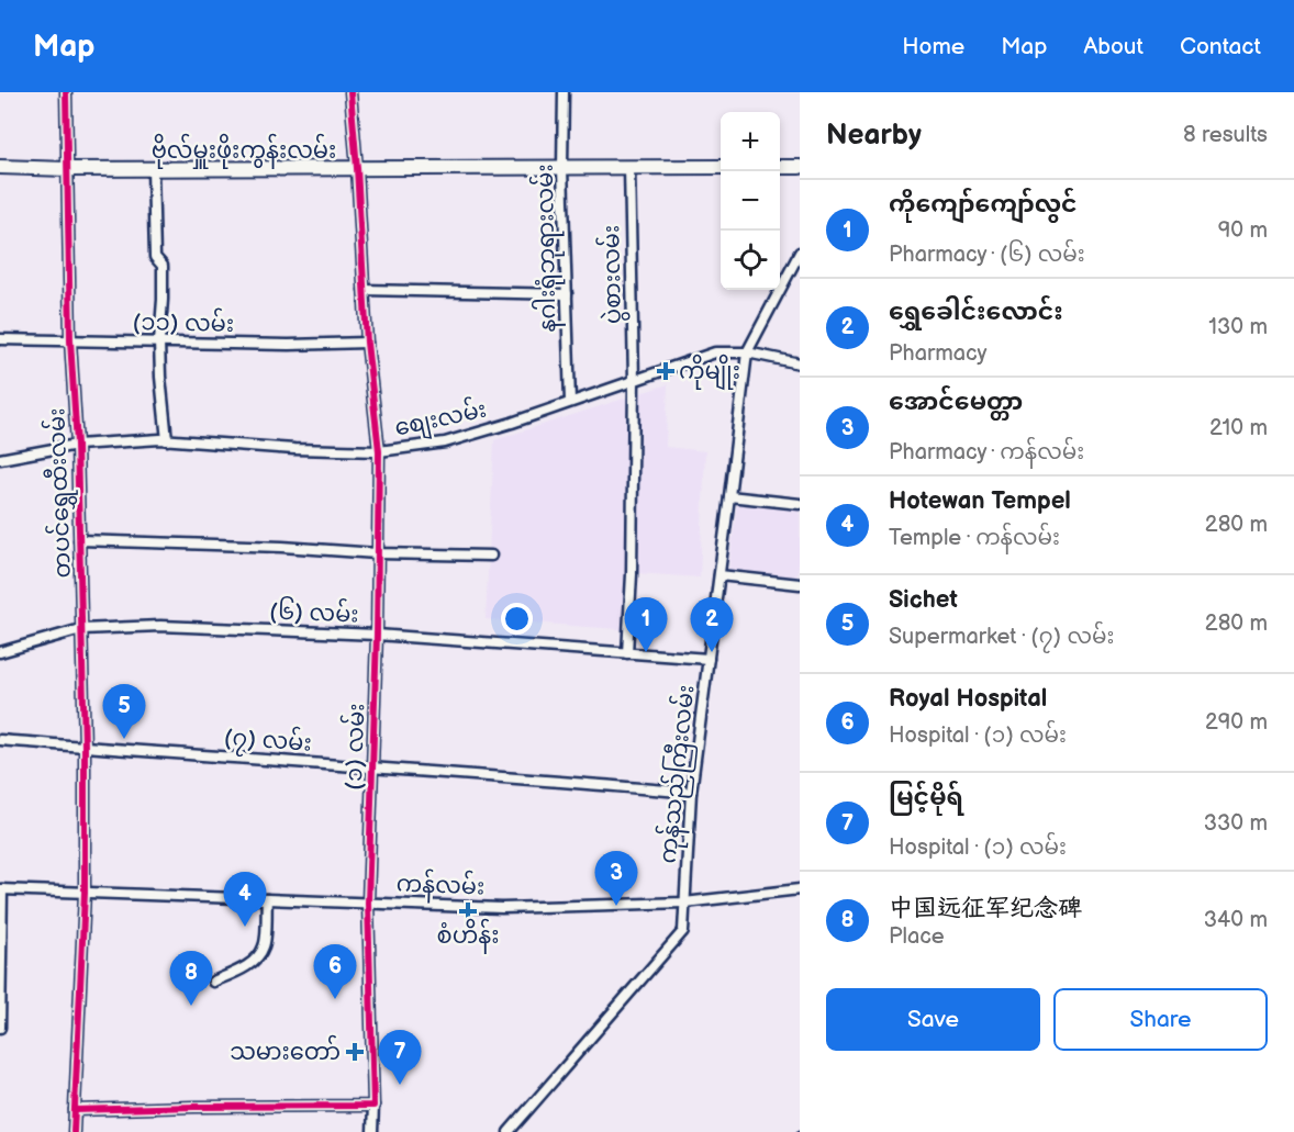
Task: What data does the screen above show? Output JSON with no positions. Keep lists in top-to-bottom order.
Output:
{
  "streets": {
    "street": [
      "ဗိုလ်မှူးဖိုးကွန်းလမ်း",
      "နဂါးရုံဘုရားလမ်း",
      "ပွဲစားလမ်း",
      "(၁၁) လမ်း",
      "စျေးလမ်း",
      "တပင်ရွှေထီးလမ်း",
      "(၆) လမ်း",
      "(၇) လမ်း",
      "(၁) လမ်း",
      "ကုန်သည်ကြီးလမ်း",
      "ကန်လမ်း"
    ]
  },
  "crossings": [
    ["ဗိုလ်မှူးဖိုးကွန်းလမ်း", "နဂါးရုံဘုရားလမ်း"],
    ["ဗိုလ်မှူးဖိုးကွန်းလမ်း", "ပွဲစားလမ်း"],
    ["ဗိုလ်မှူးဖိုးကွန်းလမ်း", "တပင်ရွှေထီးလမ်း"],
    ["ဗိုလ်မှူးဖိုးကွန်းလမ်း", "(၁) လမ်း"],
    ["နဂါးရုံဘုရားလမ်း", "စျေးလမ်း"],
    ["ပွဲစားလမ်း", "စျေးလမ်း"],
    ["ပွဲစားလမ်း", "(၆) လမ်း"],
    ["(၁၁) လမ်း", "တပင်ရွှေထီးလမ်း"],
    ["(၁၁) လမ်း", "(၁) လမ်း"],
    ["စျေးလမ်း", "တပင်ရွှေထီးလမ်း"],
    ["စျေးလမ်း", "(၁) လမ်း"],
    ["စျေးလမ်း", "ကုန်သည်ကြီးလမ်း"],
    ["တပင်ရွှေထီးလမ်း", "(၆) လမ်း"],
    ["တပင်ရွှေထီးလမ်း", "(၇) လမ်း"],
    ["တပင်ရွှေထီးလမ်း", "ကန်လမ်း"],
    ["(၆) လမ်း", "(၁) လမ်း"],
    ["(၆) လမ်း", "ကုန်သည်ကြီးလမ်း"],
    ["(၇) လမ်း", "(၁) လမ်း"],
    ["(၇) လမ်း", "ကုန်သည်ကြီးလမ်း"],
    ["(၁) လမ်း", "ကန်လမ်း"],
    ["ကုန်သည်ကြီးလမ်း", "ကန်လမ်း"]
  ],
  "places": {
    "health": ["ကိုမျိုး", "စံဟိန်း", "သမားတော်"]
  },
  "page": {
    "header": "Map",
    "nav": [
      "Home",
      "Map",
      "About",
      "Contact"
    ],
    "heading": ["Nearby", "8 results"],
    "map_buttons": ["+", "−"],
    "list": [
      {
        "mark": "1",
        "name": "ကိုကျော်ကျော်လွင်",
        "note": "Pharmacy · (၆) လမ်း",
        "value": "90 m"
      },
      {
        "mark": "2",
        "name": "ရွှေခေါင်းလောင်း",
        "note": "Pharmacy",
        "value": "130 m"
      },
      {
        "mark": "3",
        "name": "အောင်မေတ္တာ",
        "note": "Pharmacy · ကန်လမ်း",
        "value": "210 m"
      },
      {
        "mark": "4",
        "name": "Hotewan Tempel",
        "note": "Temple · ကန်လမ်း",
        "value": "280 m"
      },
      {
        "mark": "5",
        "name": "Sichet",
        "note": "Supermarket · (၇) လမ်း",
        "value": "280 m"
      },
      {
        "mark": "6",
        "name": "Royal Hospital",
        "note": "Hospital · (၁) လမ်း",
        "value": "290 m"
      },
      {
        "mark": "7",
        "name": "မြင့်မိုရ်",
        "note": "Hospital · (၁) လမ်း",
        "value": "330 m"
      },
      {
        "mark": "8",
        "name": "中国远征军纪念碑",
        "note": "Place",
        "value": "340 m"
      }
    ],
    "pins": [
      "1",
      "2",
      "5",
      "3",
      "4",
      "6",
      "8",
      "7"
    ],
    "buttons": ["Save", "Share"]
  }
}
